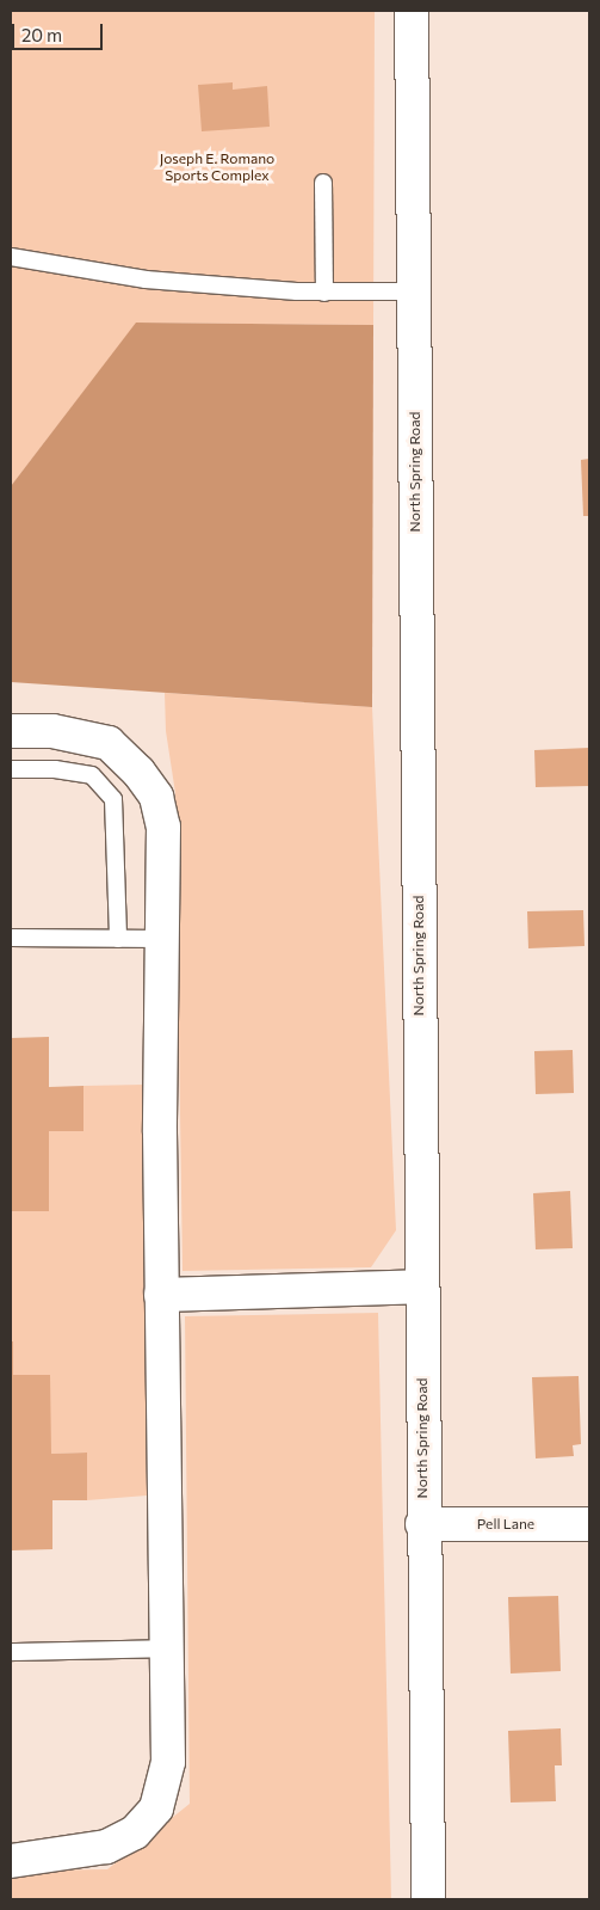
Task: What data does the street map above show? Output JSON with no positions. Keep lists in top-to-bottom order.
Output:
{
  "streets": {
    "street": ["North Spring Road", "Pell Lane"]
  },
  "crossings": [
    ["North Spring Road", "Pell Lane"]
  ],
  "parks": ["Joseph E. Romano Sports Complex"],
  "scale_bar": "20 m"
}
